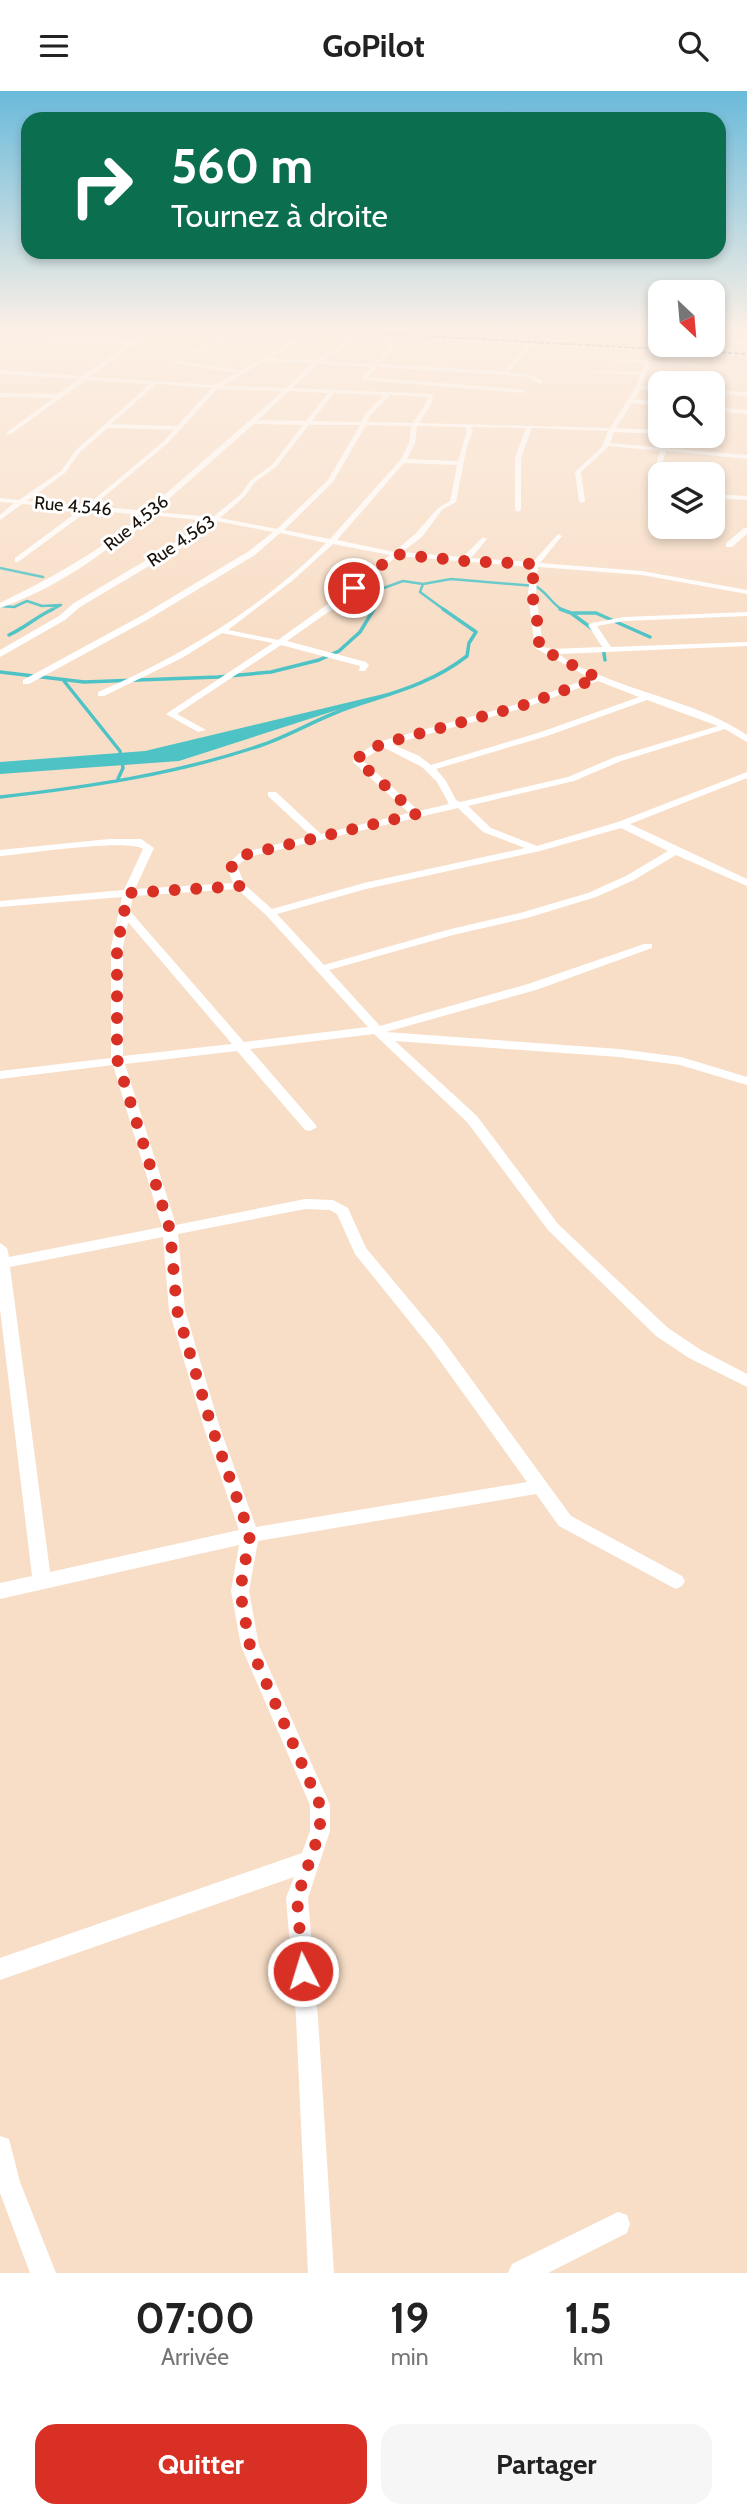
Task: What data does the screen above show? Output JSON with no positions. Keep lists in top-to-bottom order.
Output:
{
  "streets": {
    "street": ["Rue 4.546", "Rue 4.536", "Rue 4.563"]
  },
  "crossings": [
    ["Rue 4.546", "Rue 4.536"],
    ["Rue 4.546", "Rue 4.563"]
  ],
  "north": "bottom right",
  "page": {
    "header": "GoPilot",
    "turn": ["560 m", "Tournez à droite"],
    "eta": [
      "07:00",
      "Arrivée",
      "19",
      "min",
      "1.5",
      "km"
    ],
    "buttons": ["Quitter", "Partager"]
  }
}
